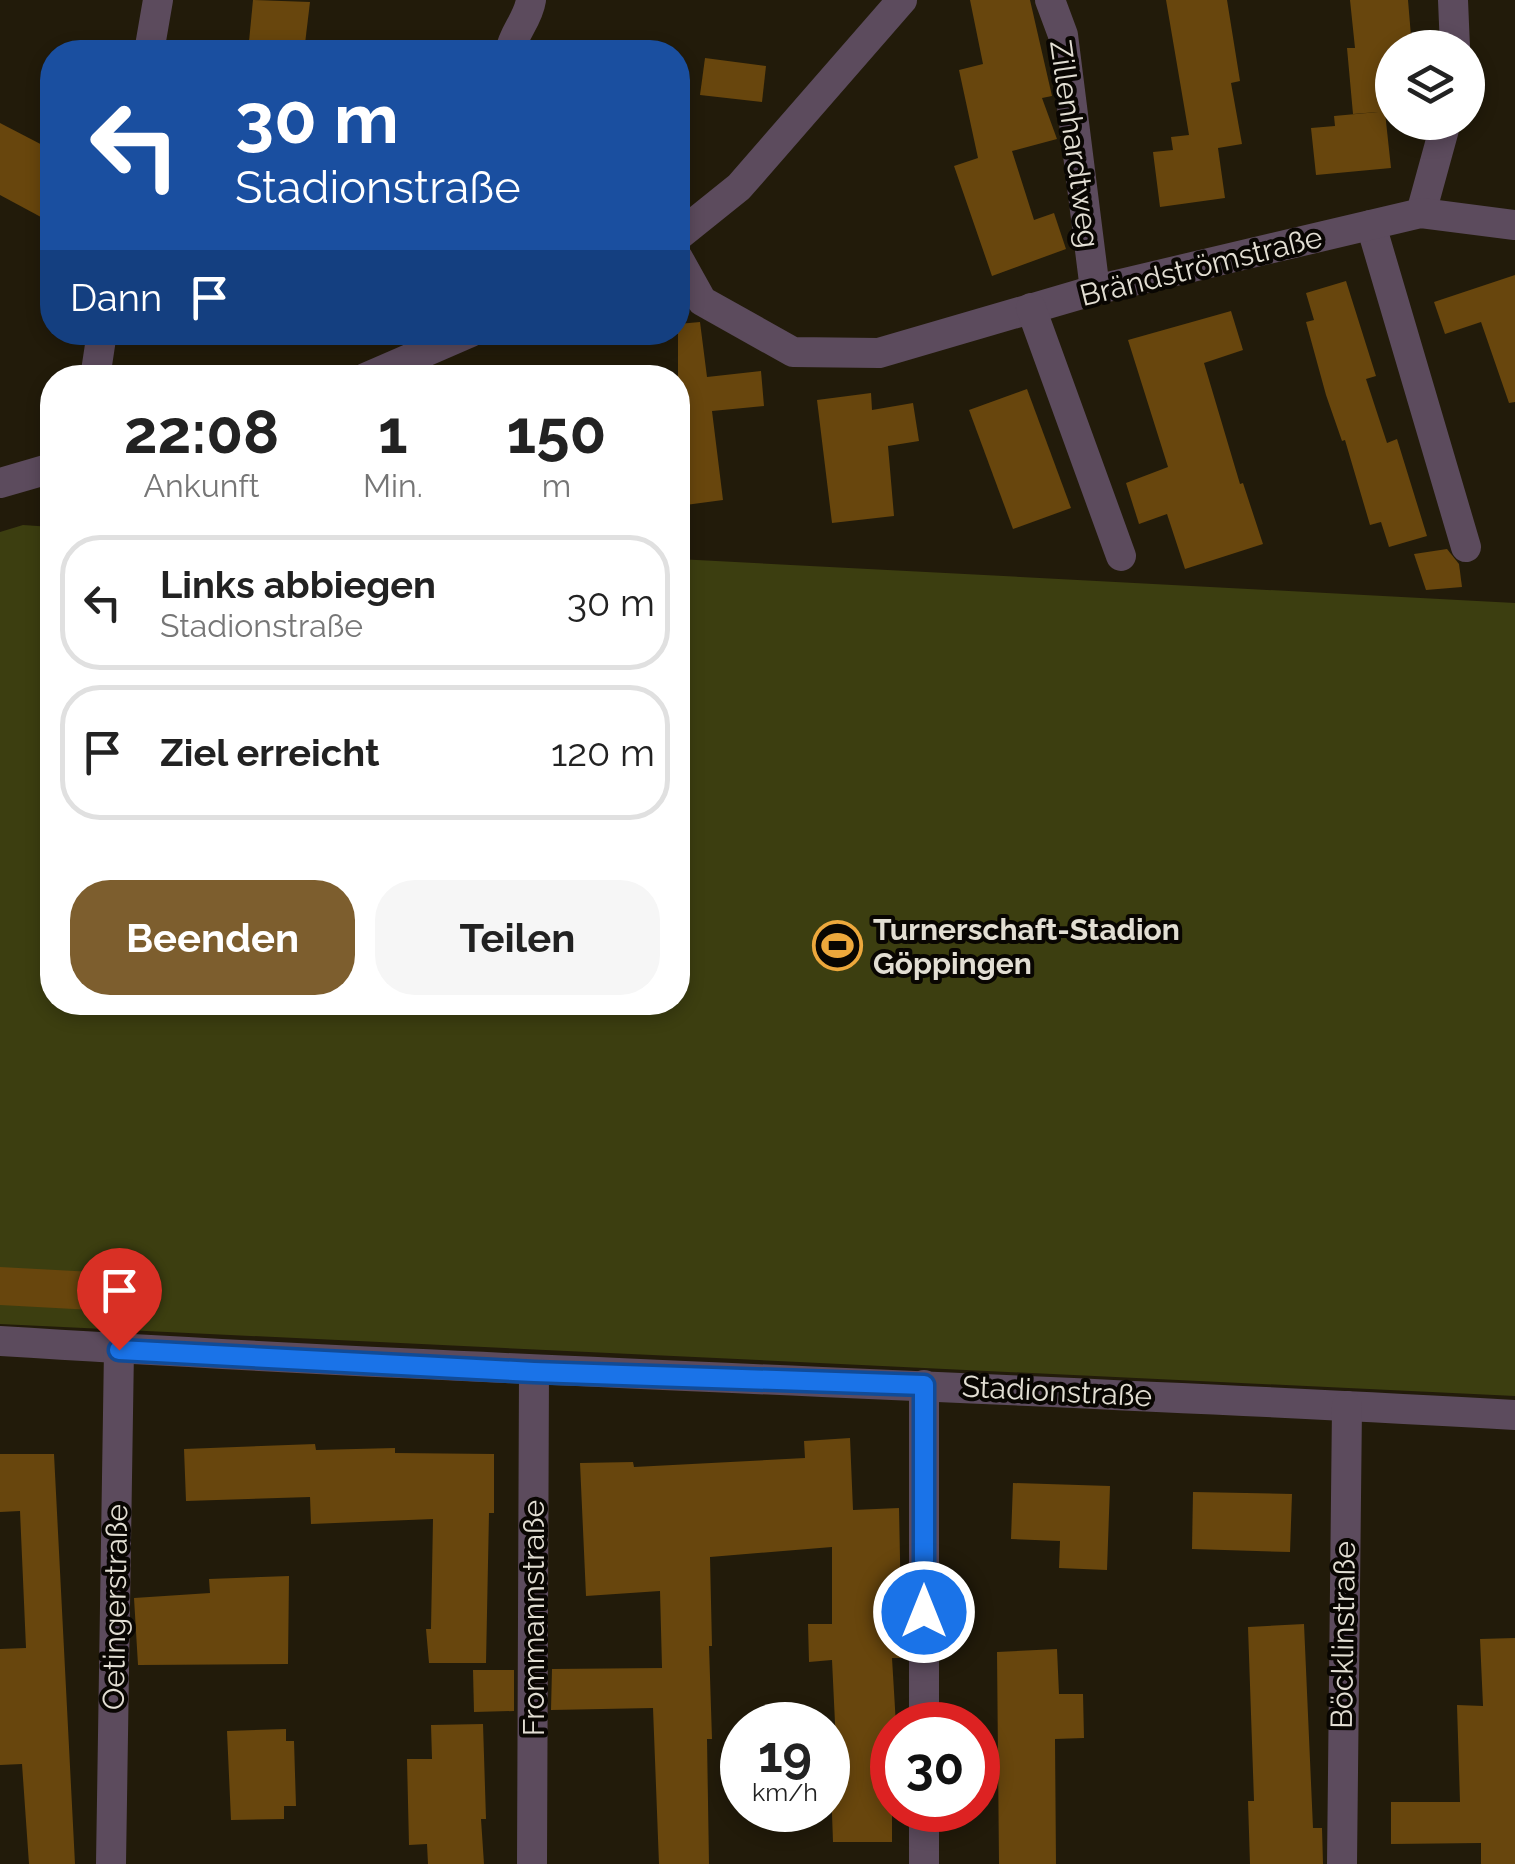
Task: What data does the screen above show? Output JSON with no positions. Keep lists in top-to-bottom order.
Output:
{
  "streets": {
    "street": [
      "Zillenhardtweg",
      "Brändströmstraße",
      "Stadionstraße",
      "Oetingerstraße",
      "Frommannstraße",
      "Böcklinstraße"
    ]
  },
  "crossings": [
    ["Zillenhardtweg", "Brändströmstraße"],
    ["Stadionstraße", "Oetingerstraße"],
    ["Stadionstraße", "Frommannstraße"],
    ["Stadionstraße", "Böcklinstraße"]
  ],
  "places": {
    "sports": ["Turnerschaft-Stadion Göppingen"]
  },
  "page": {
    "turn": ["30 m", "Stadionstraße"],
    "then": "Dann",
    "eta": [
      "22:08",
      "Ankunft",
      "1",
      "Min.",
      "150",
      "m"
    ],
    "list": [
      {
        "name": "Links abbiegen",
        "note": "Stadionstraße",
        "value": "30 m"
      },
      {
        "name": "Ziel erreicht",
        "value": "120 m"
      }
    ],
    "buttons": ["Beenden", "Teilen"],
    "speed": "19 km/h",
    "limit": "30"
  }
}
